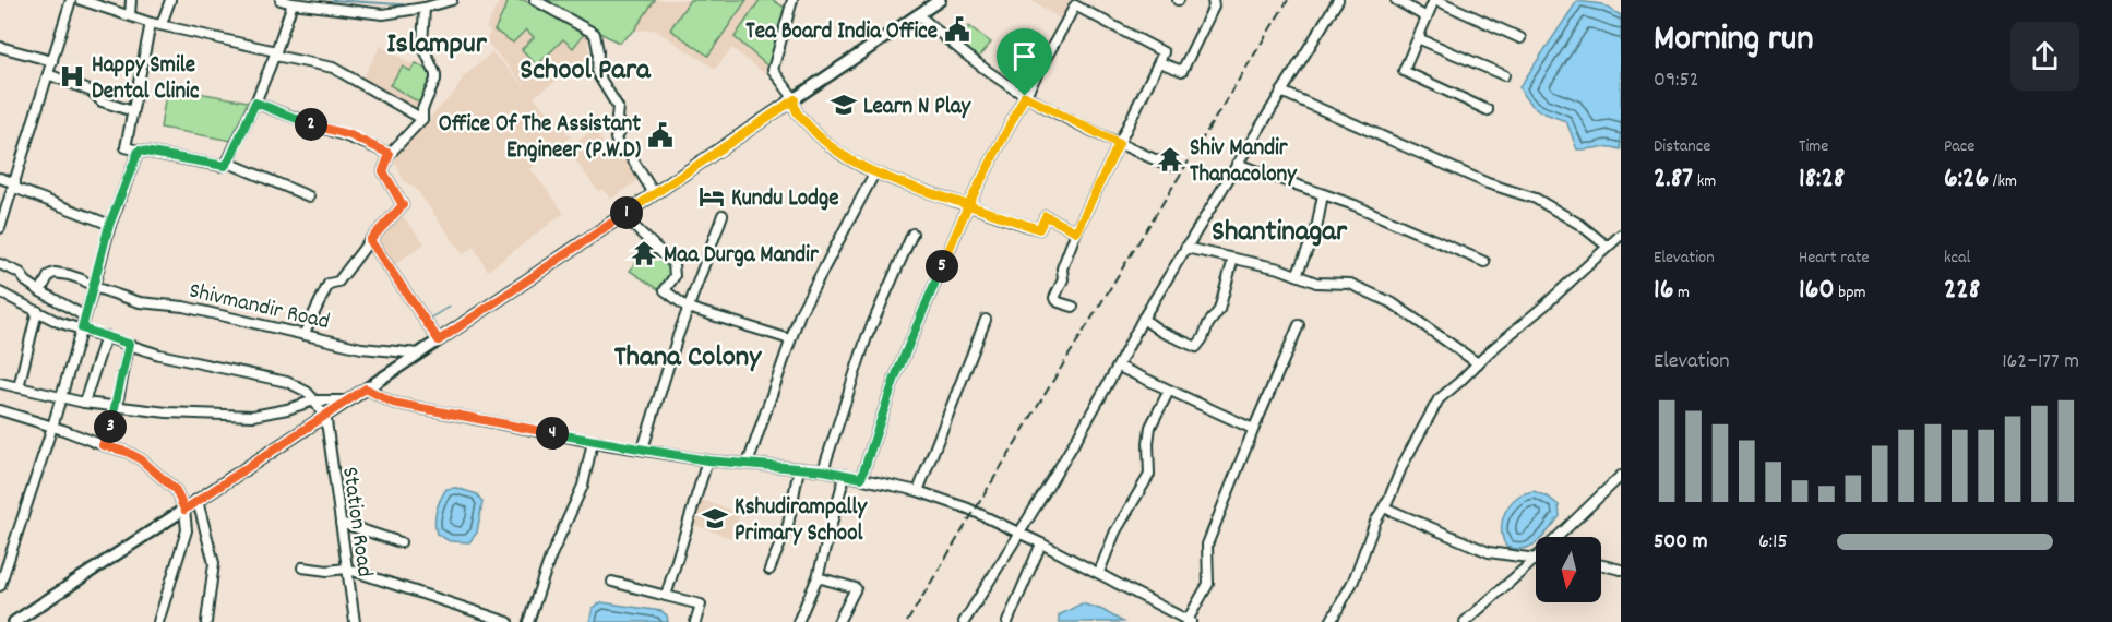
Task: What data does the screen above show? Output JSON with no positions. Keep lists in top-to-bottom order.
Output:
{
  "streets": {
    "street": ["Shivmandir Road", "Station Road"]
  },
  "districts": [
    "Islampur",
    "School Para",
    "Shantinagar",
    "Thana Colony"
  ],
  "places": {
    "public building": ["Tea Board India Office", "Office Of The Assistant Engineer (P.W.D)"],
    "hospital": ["Happy Smile Dental Clinic"],
    "school or university": ["Learn N Play", "Kshudirampally Primary School"],
    "temple": ["Shiv Mandir Thanacolony", "Maa Durga Mandir"],
    "hotel": ["Kundu Lodge"]
  },
  "north": "bottom",
  "page": {
    "heading": ["Morning run", "09:52"],
    "pins": [
      "2",
      "1",
      "5",
      "3",
      "4"
    ],
    "stats": [
      ["Distance", "2.87 km"],
      ["Time", "18:28"],
      ["Pace", "6:26 /km"],
      ["Elevation", "16 m"],
      ["Heart rate", "160 bpm"],
      ["kcal", "228"]
    ],
    "chart": ["Elevation", "162–177 m"],
    "list": [
      {
        "name": "500 m",
        "note": "6:15"
      }
    ]
  }
}
